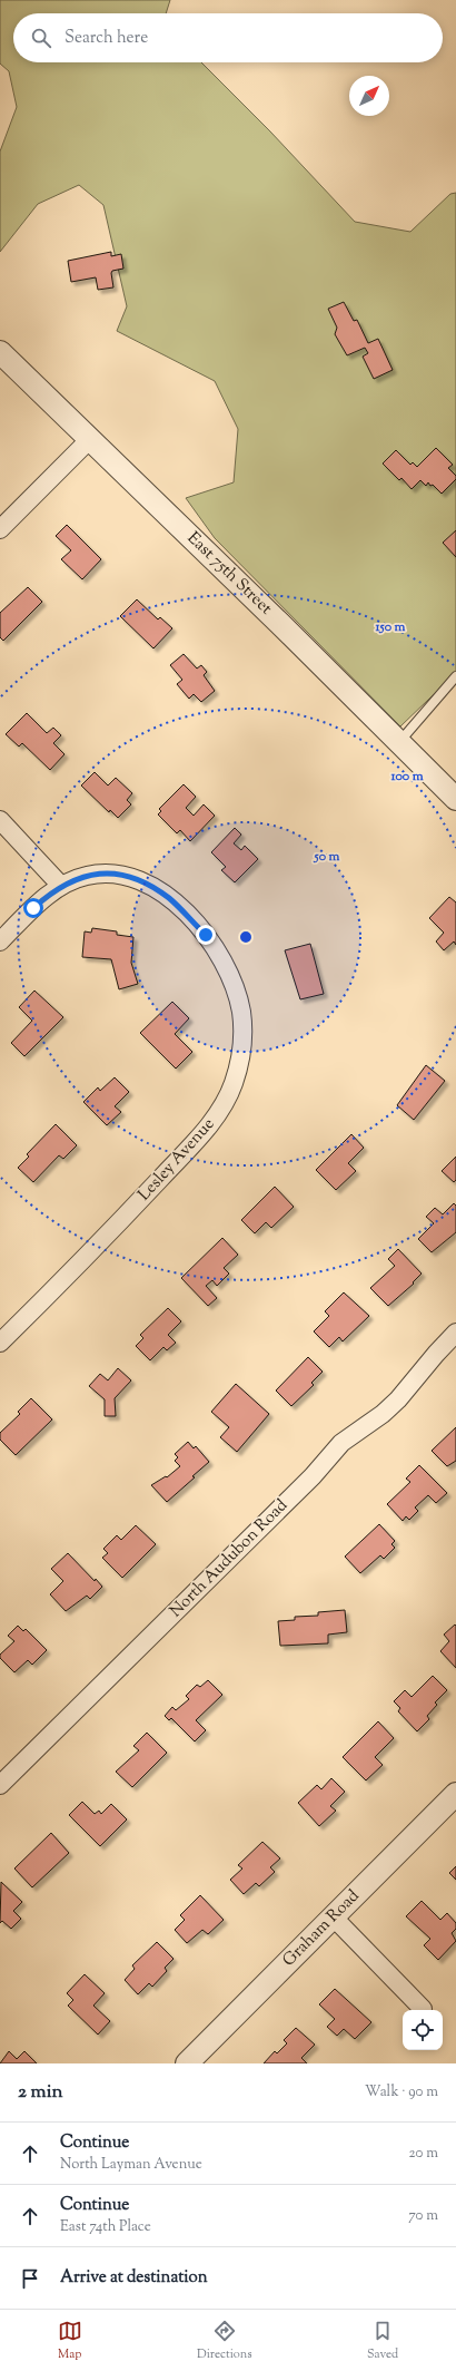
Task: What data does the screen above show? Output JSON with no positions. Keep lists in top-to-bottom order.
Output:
{
  "streets": {
    "street": [
      "East 75th Street",
      "Lesley Avenue",
      "North Audubon Road",
      "Graham Road"
    ]
  },
  "north": "top right",
  "page": {
    "search": "Search here",
    "heading": ["2 min", "Walk · 90 m"],
    "list": [
      ["Continue", "North Layman Avenue", "20 m"],
      ["Continue", "East 74th Place", "70 m"],
      "Arrive at destination"
    ],
    "nav": ["Map", "Directions", "Saved"]
  },
  "rings": ["150 m", "100 m", "50 m"]
}
